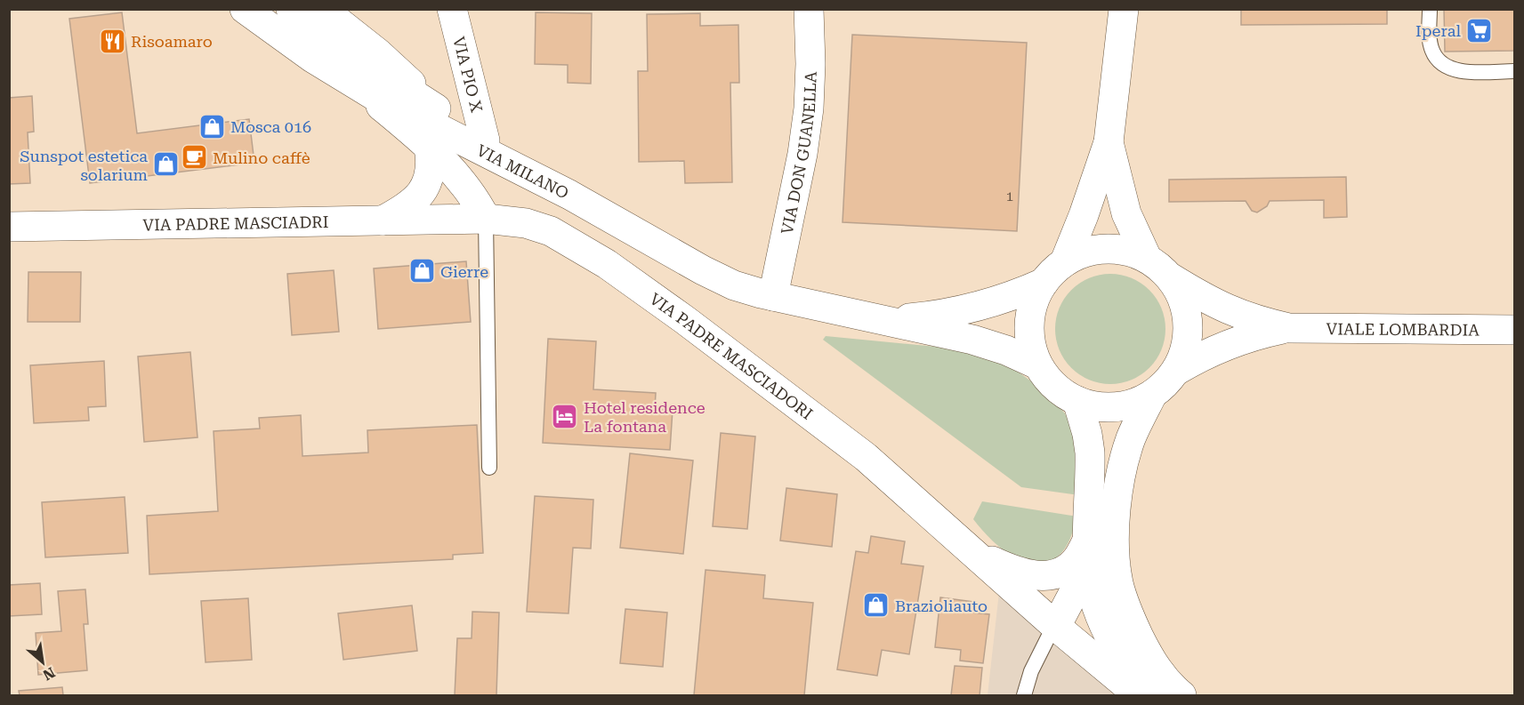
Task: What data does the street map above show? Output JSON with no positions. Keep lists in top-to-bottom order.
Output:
{
  "streets": {
    "street": [
      "VIA PIO X",
      "VIA DON GUANELLA",
      "VIA MILANO",
      "VIA PADRE MASCIADRI",
      "VIALE LOMBARDIA",
      "VIA PADRE MASCIADORI"
    ]
  },
  "crossings": [
    ["VIA PIO X", "VIA MILANO"],
    ["VIA PADRE MASCIADRI", "VIA PADRE MASCIADORI"]
  ],
  "places": {
    "supermarket": ["Iperal"],
    "restaurant": ["Risoamaro"],
    "shop": [
      "Mosca 016",
      "Sunspot estetica solarium",
      "Gierre",
      "Brazioliauto"
    ],
    "cafe": ["Mulino caffè"],
    "hotel": ["Hotel residence La fontana"]
  },
  "house_numbers": ["1"],
  "north": "bottom right"
}
